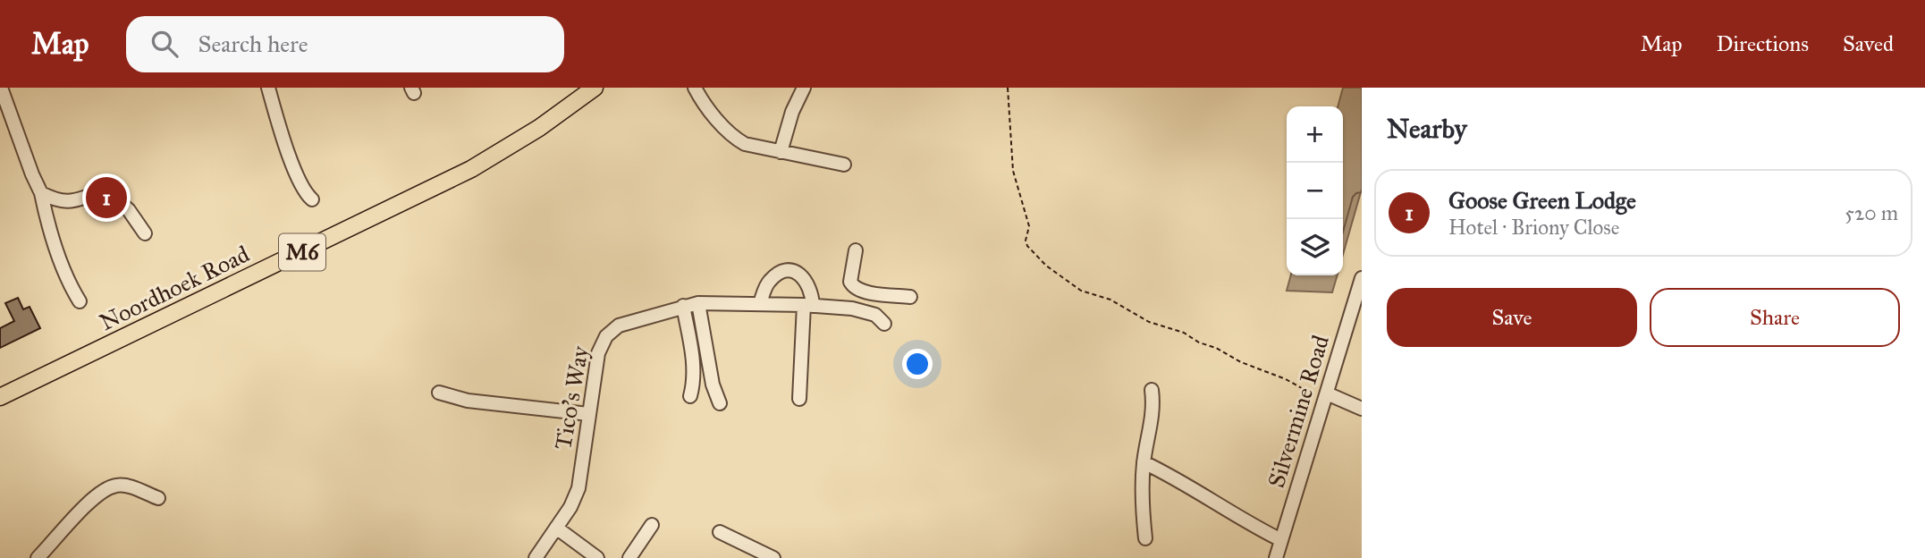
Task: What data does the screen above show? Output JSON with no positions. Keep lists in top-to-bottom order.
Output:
{
  "streets": {
    "main road": ["M6", "Noordhoek Road"],
    "street": ["Tico's Way", "Silvermine Road"]
  },
  "page": {
    "header": "Map",
    "search": "Search here",
    "nav": ["Map", "Directions", "Saved"],
    "heading": "Nearby",
    "map_buttons": ["+", "−"],
    "list": [
      {
        "mark": "1",
        "name": "Goose Green Lodge",
        "note": "Hotel · Briony Close",
        "value": "520 m"
      }
    ],
    "pins": "1",
    "buttons": ["Save", "Share"]
  }
}
